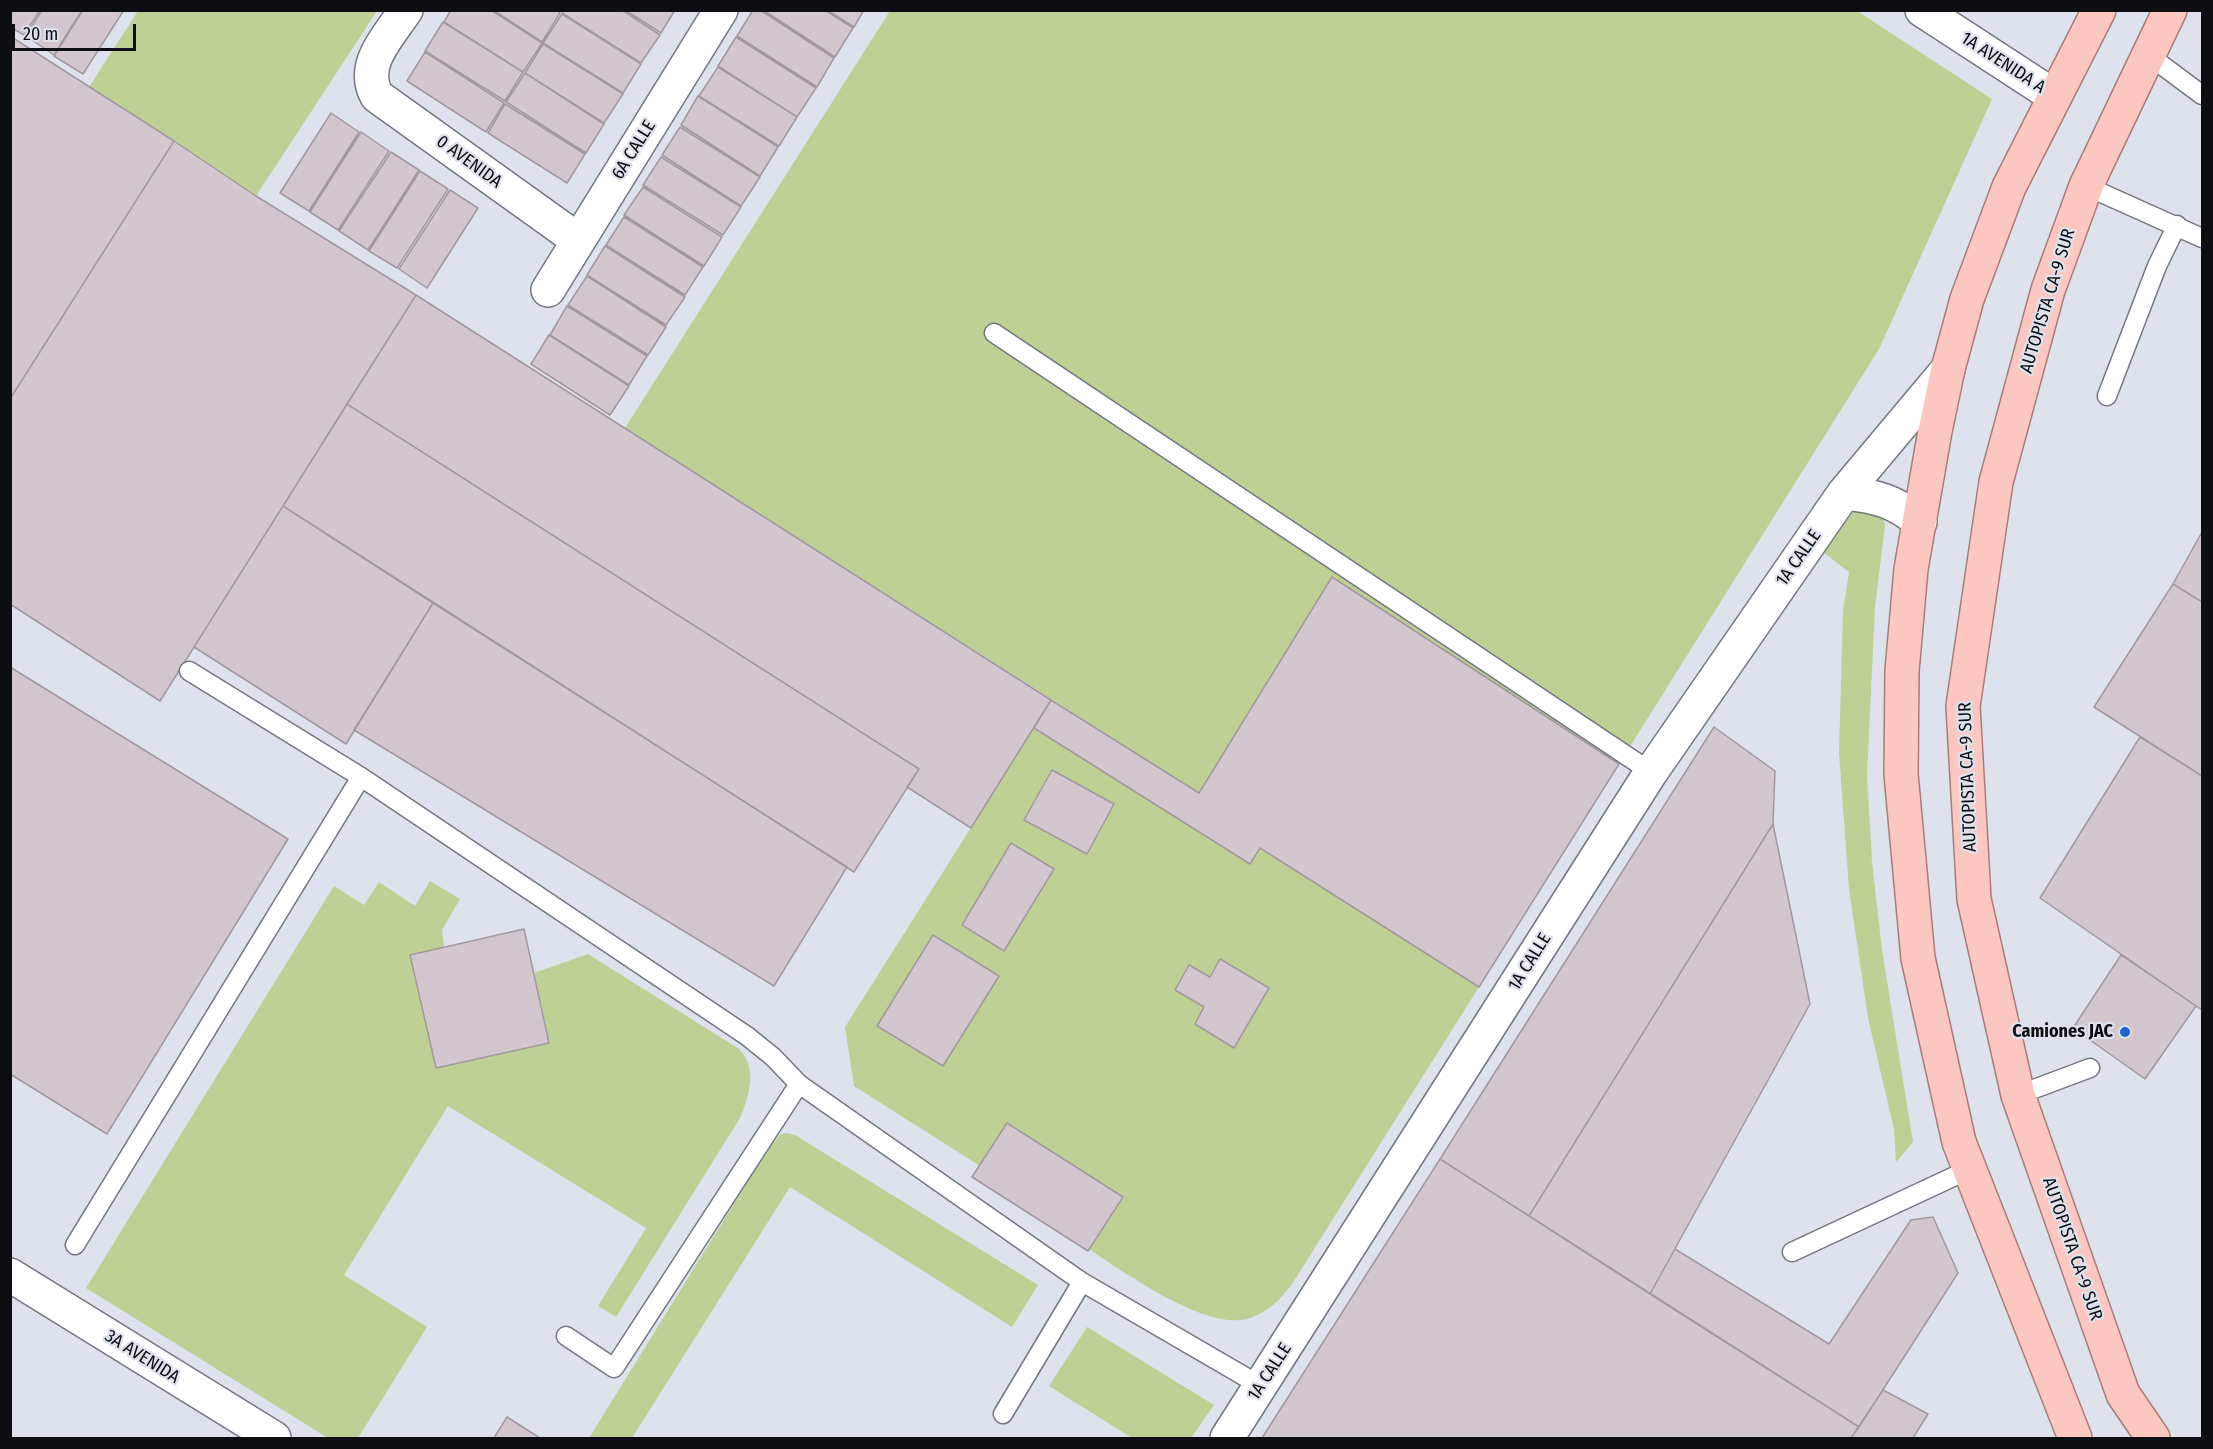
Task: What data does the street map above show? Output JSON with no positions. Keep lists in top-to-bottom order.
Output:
{
  "streets": {
    "highway": ["AUTOPISTA CA-9 SUR"],
    "street": [
      "1A AVENIDA A",
      "6A CALLE",
      "0 AVENIDA",
      "1A CALLE",
      "3A AVENIDA"
    ]
  },
  "crossings": [
    ["6A CALLE", "0 AVENIDA"]
  ],
  "places": ["Camiones JAC"],
  "scale_bar": "20 m"
}
